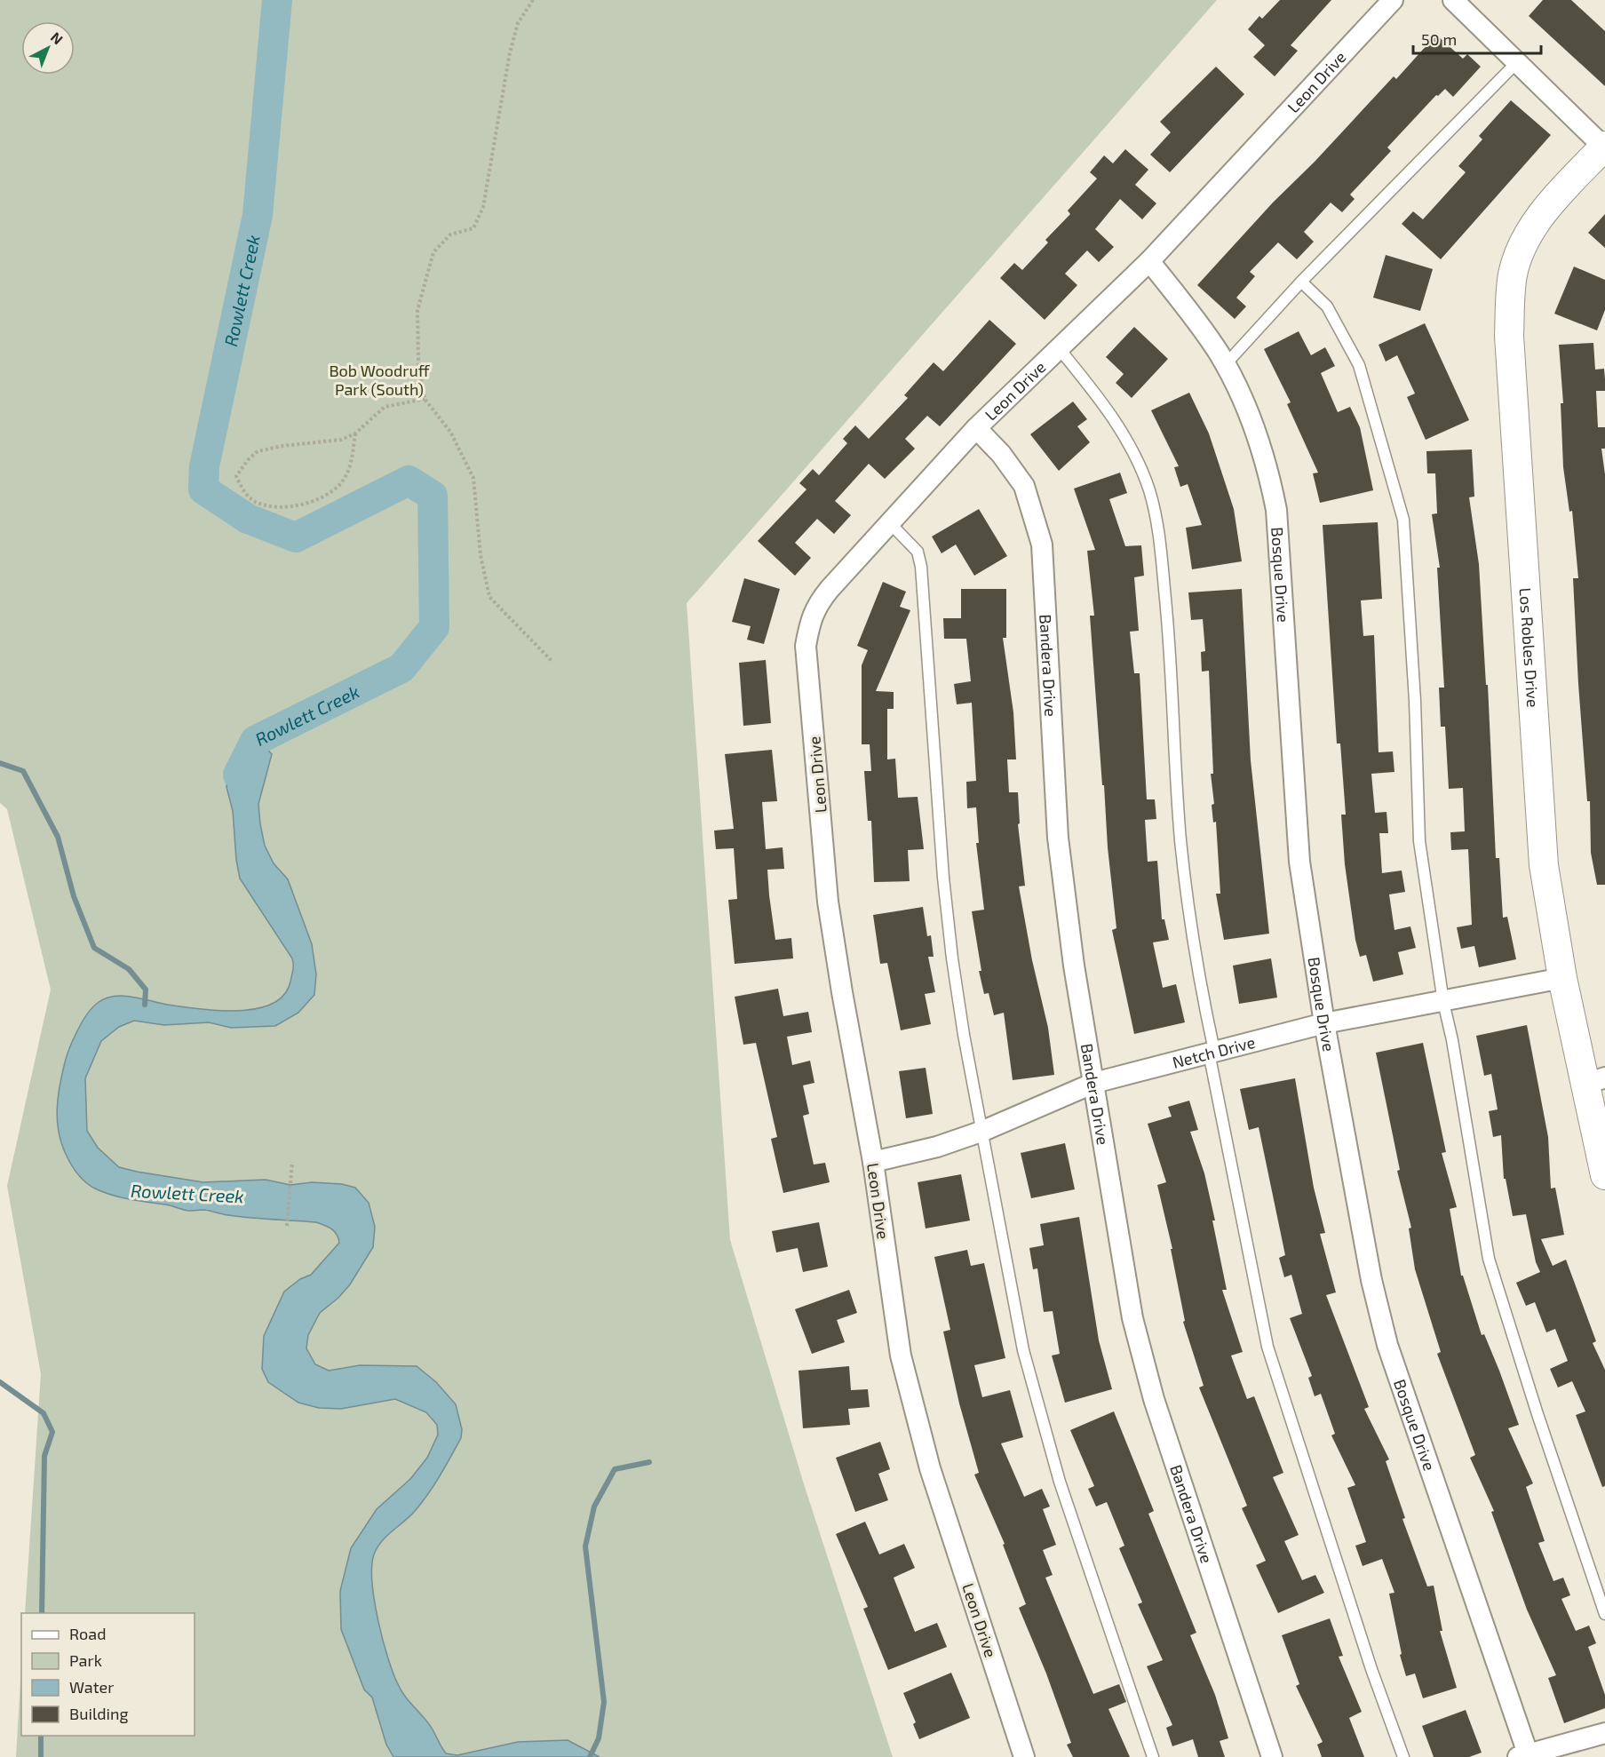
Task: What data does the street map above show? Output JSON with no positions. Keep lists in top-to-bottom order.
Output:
{
  "streets": {
    "street": [
      "Leon Drive",
      "Bosque Drive",
      "Los Robles Drive",
      "Bandera Drive",
      "Netch Drive"
    ]
  },
  "crossings": [
    ["Leon Drive", "Bosque Drive"],
    ["Leon Drive", "Bandera Drive"],
    ["Leon Drive", "Netch Drive"],
    ["Bosque Drive", "Netch Drive"],
    ["Los Robles Drive", "Netch Drive"],
    ["Bandera Drive", "Netch Drive"]
  ],
  "water": ["Rowlett Creek"],
  "parks": ["Bob Woodruff Park (South)"],
  "legend": [
    "Road",
    "Park",
    "Water",
    "Building"
  ],
  "scale_bar": "50 m",
  "north": "top right"
}
